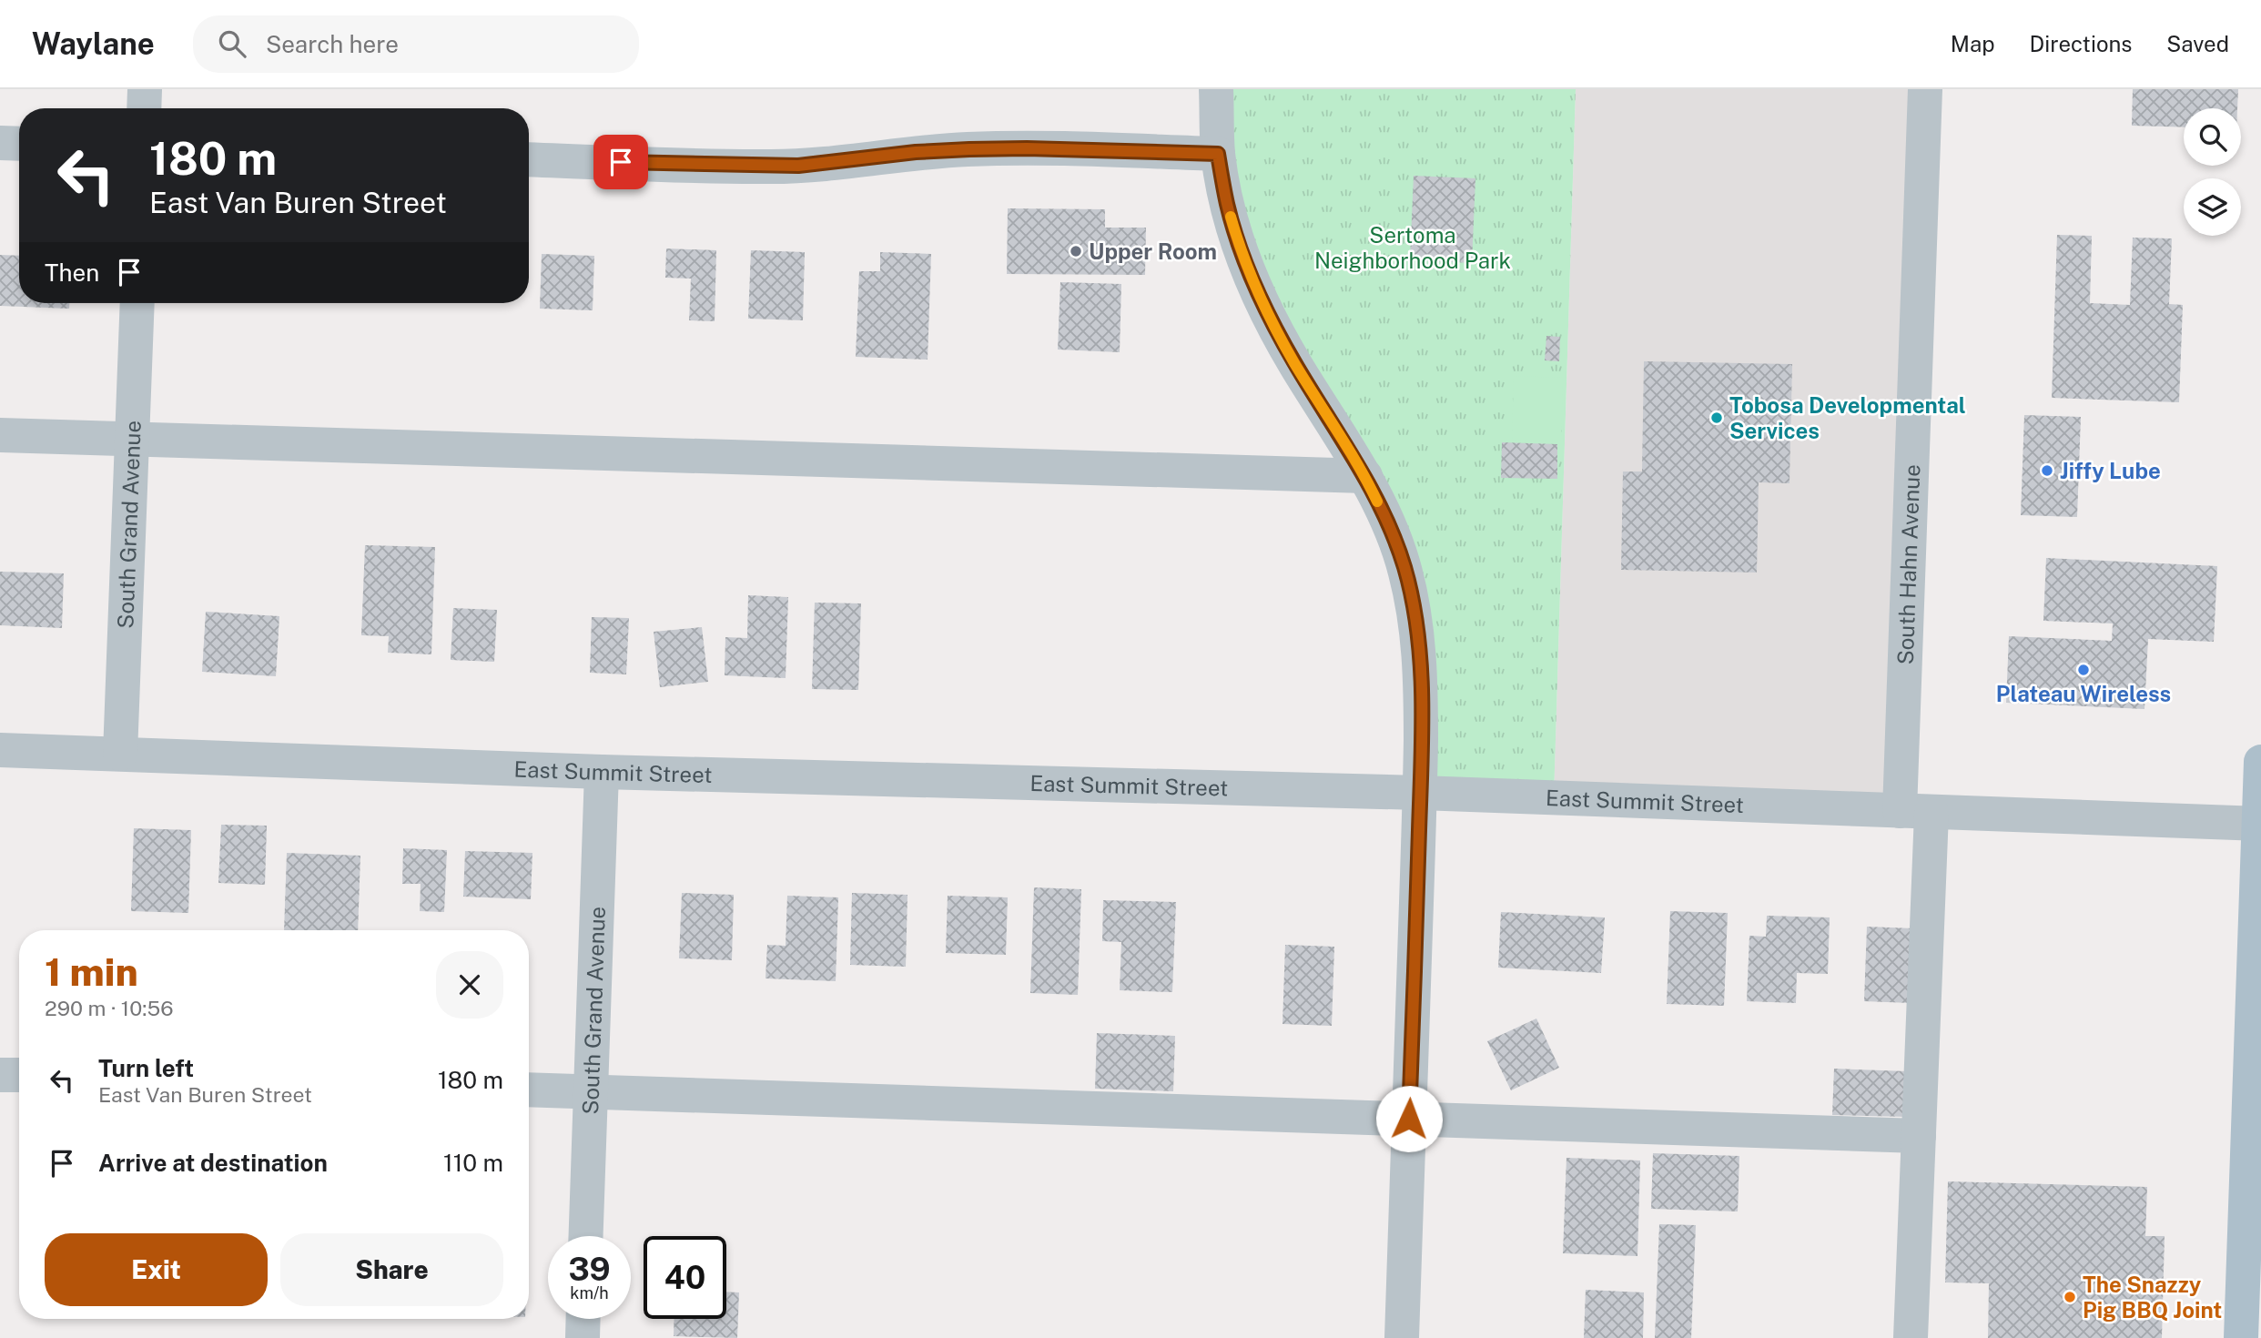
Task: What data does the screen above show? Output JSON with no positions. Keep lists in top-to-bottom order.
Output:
{
  "streets": {
    "street": ["South Grand Avenue", "South Hahn Avenue", "East Summit Street"]
  },
  "crossings": [
    ["South Grand Avenue", "East Summit Street"],
    ["South Hahn Avenue", "East Summit Street"]
  ],
  "parks": ["Sertoma Neighborhood Park"],
  "places": [
    "Upper Room",
    "Tobosa Developmental Services",
    "Jiffy Lube",
    "Plateau Wireless",
    "The Snazzy Pig BBQ Joint"
  ],
  "page": {
    "header": "Waylane",
    "search": "Search here",
    "nav": ["Map", "Directions", "Saved"],
    "turn": ["180 m", "East Van Buren Street"],
    "then": "Then",
    "heading": ["1 min", "290 m · 10:56"],
    "list": [
      {
        "name": "Turn left",
        "note": "East Van Buren Street",
        "value": "180 m"
      },
      {
        "name": "Arrive at destination",
        "value": "110 m"
      }
    ],
    "buttons": ["Exit", "Share"],
    "speed": "39 km/h",
    "limit": "40"
  }
}
